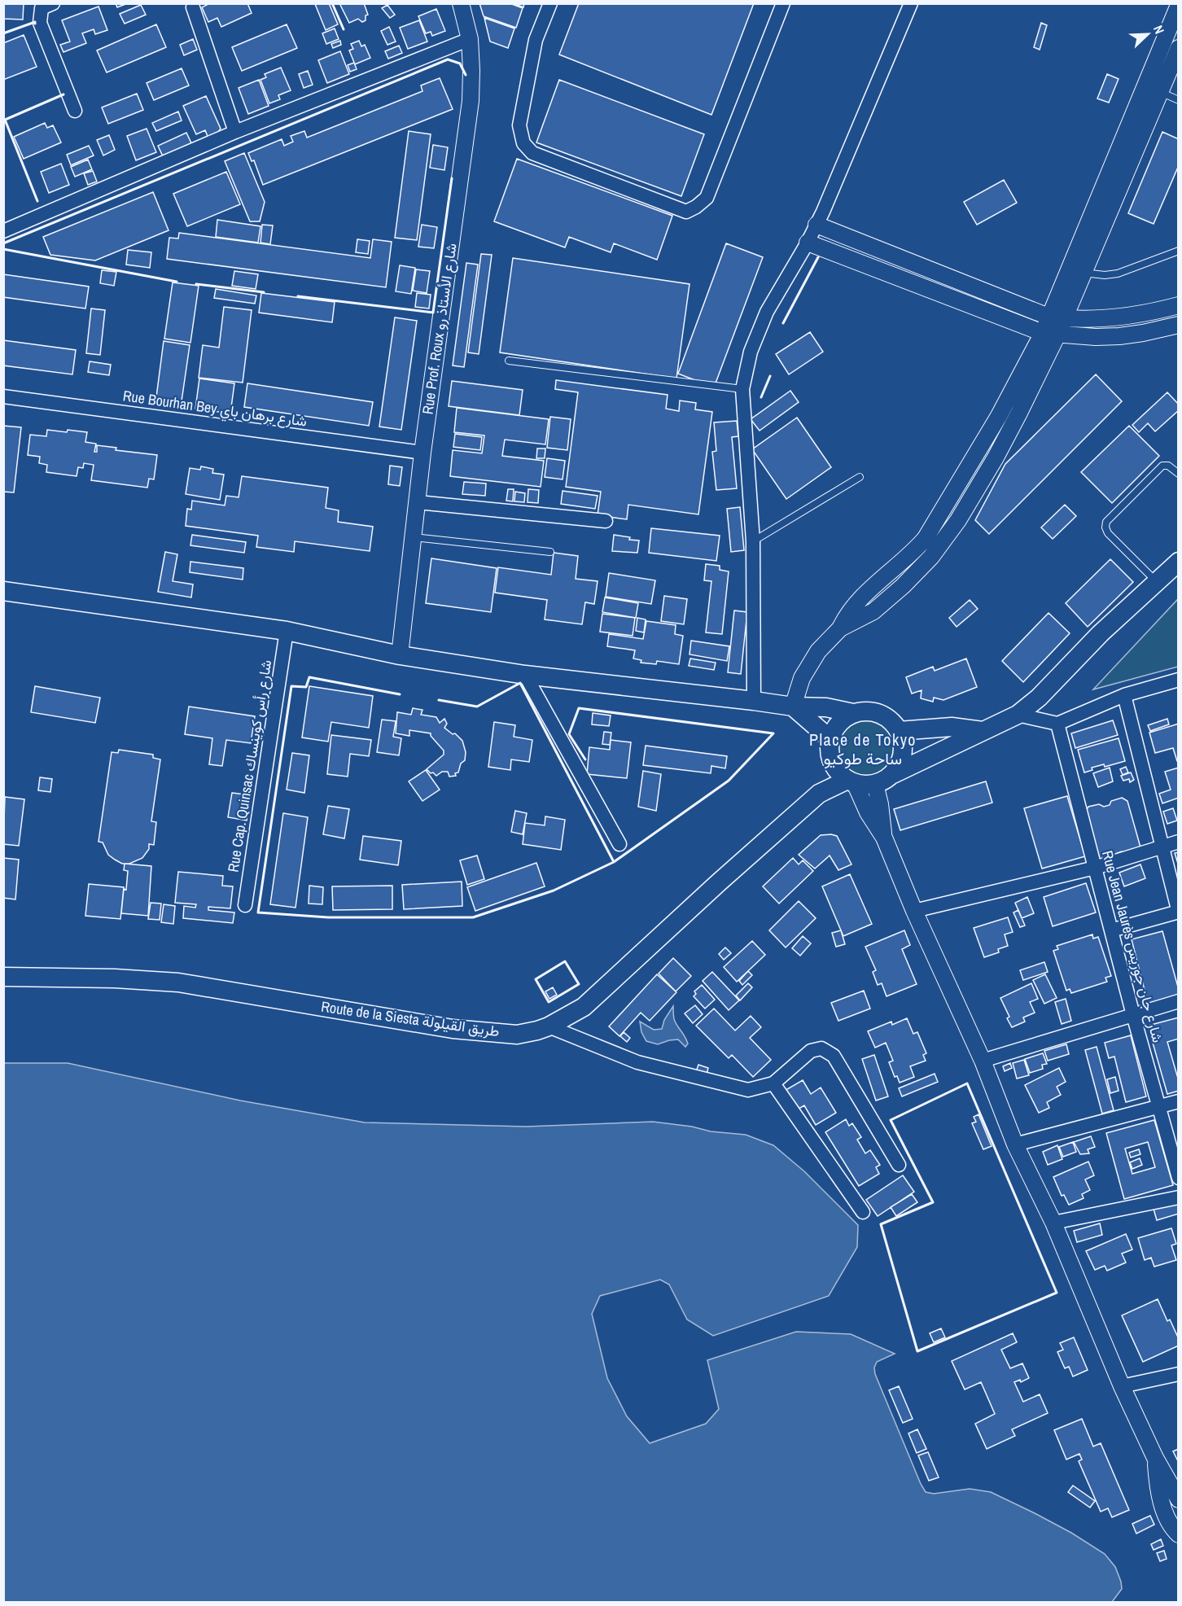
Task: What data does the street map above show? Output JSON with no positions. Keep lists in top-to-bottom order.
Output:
{
  "streets": {
    "main road": ["Route de la Siesta طريق القيلولة"],
    "street": [
      "Rue Prof. Roux شارع الأستاذ رو",
      "Rue Bourhan Bey شارع برهان باي",
      "Rue Cap. Quinsac شارع رأس كوينساك",
      "Rue Jean Jaurès شارع جان جوريس"
    ]
  },
  "crossings": [
    ["Rue Prof. Roux شارع الأستاذ رو", "Rue Bourhan Bey شارع برهان باي"]
  ],
  "districts": ["Place de Tokyo ساحة طوكيو"],
  "north": "top right"
}
